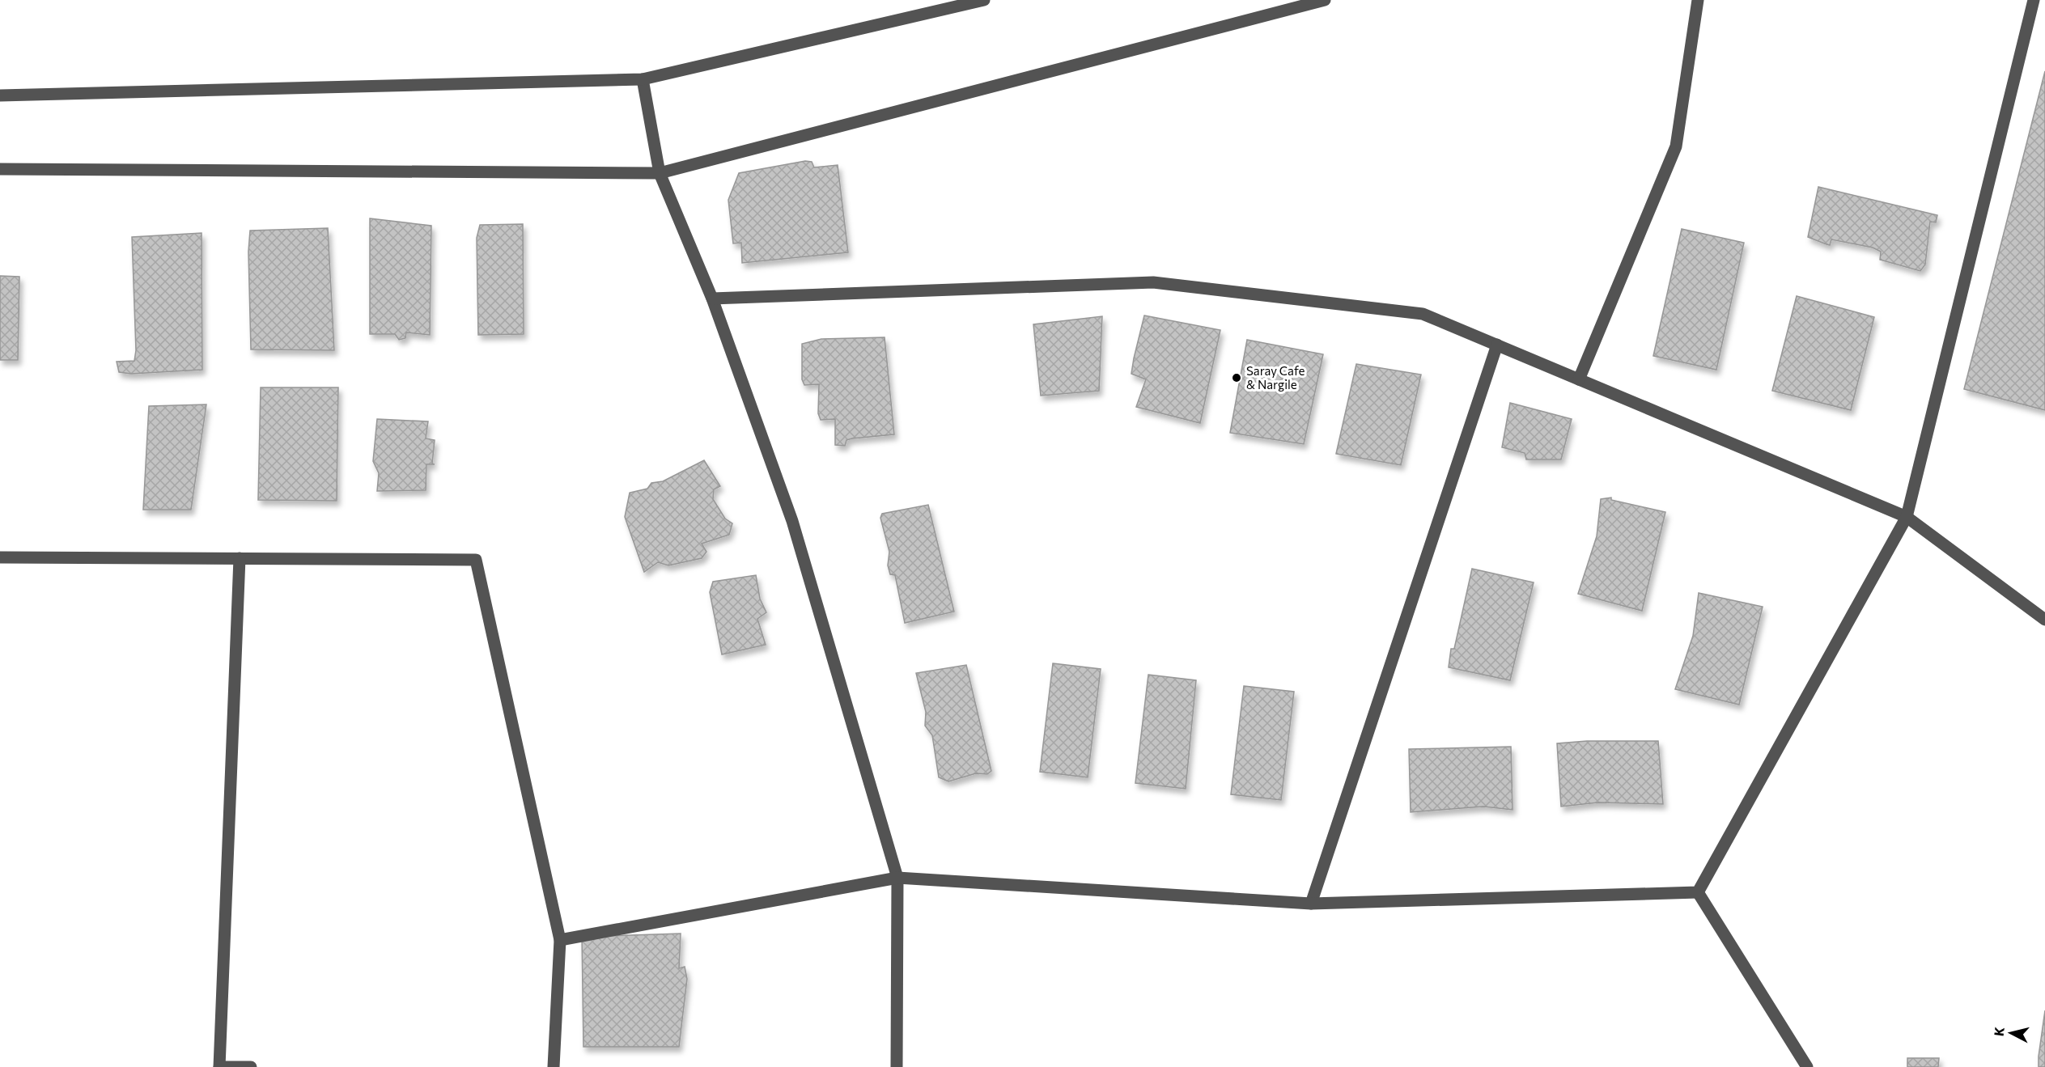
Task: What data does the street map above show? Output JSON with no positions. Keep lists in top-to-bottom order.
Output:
{
  "places": ["Saray Cafe & Nargile"],
  "north": "left"
}
